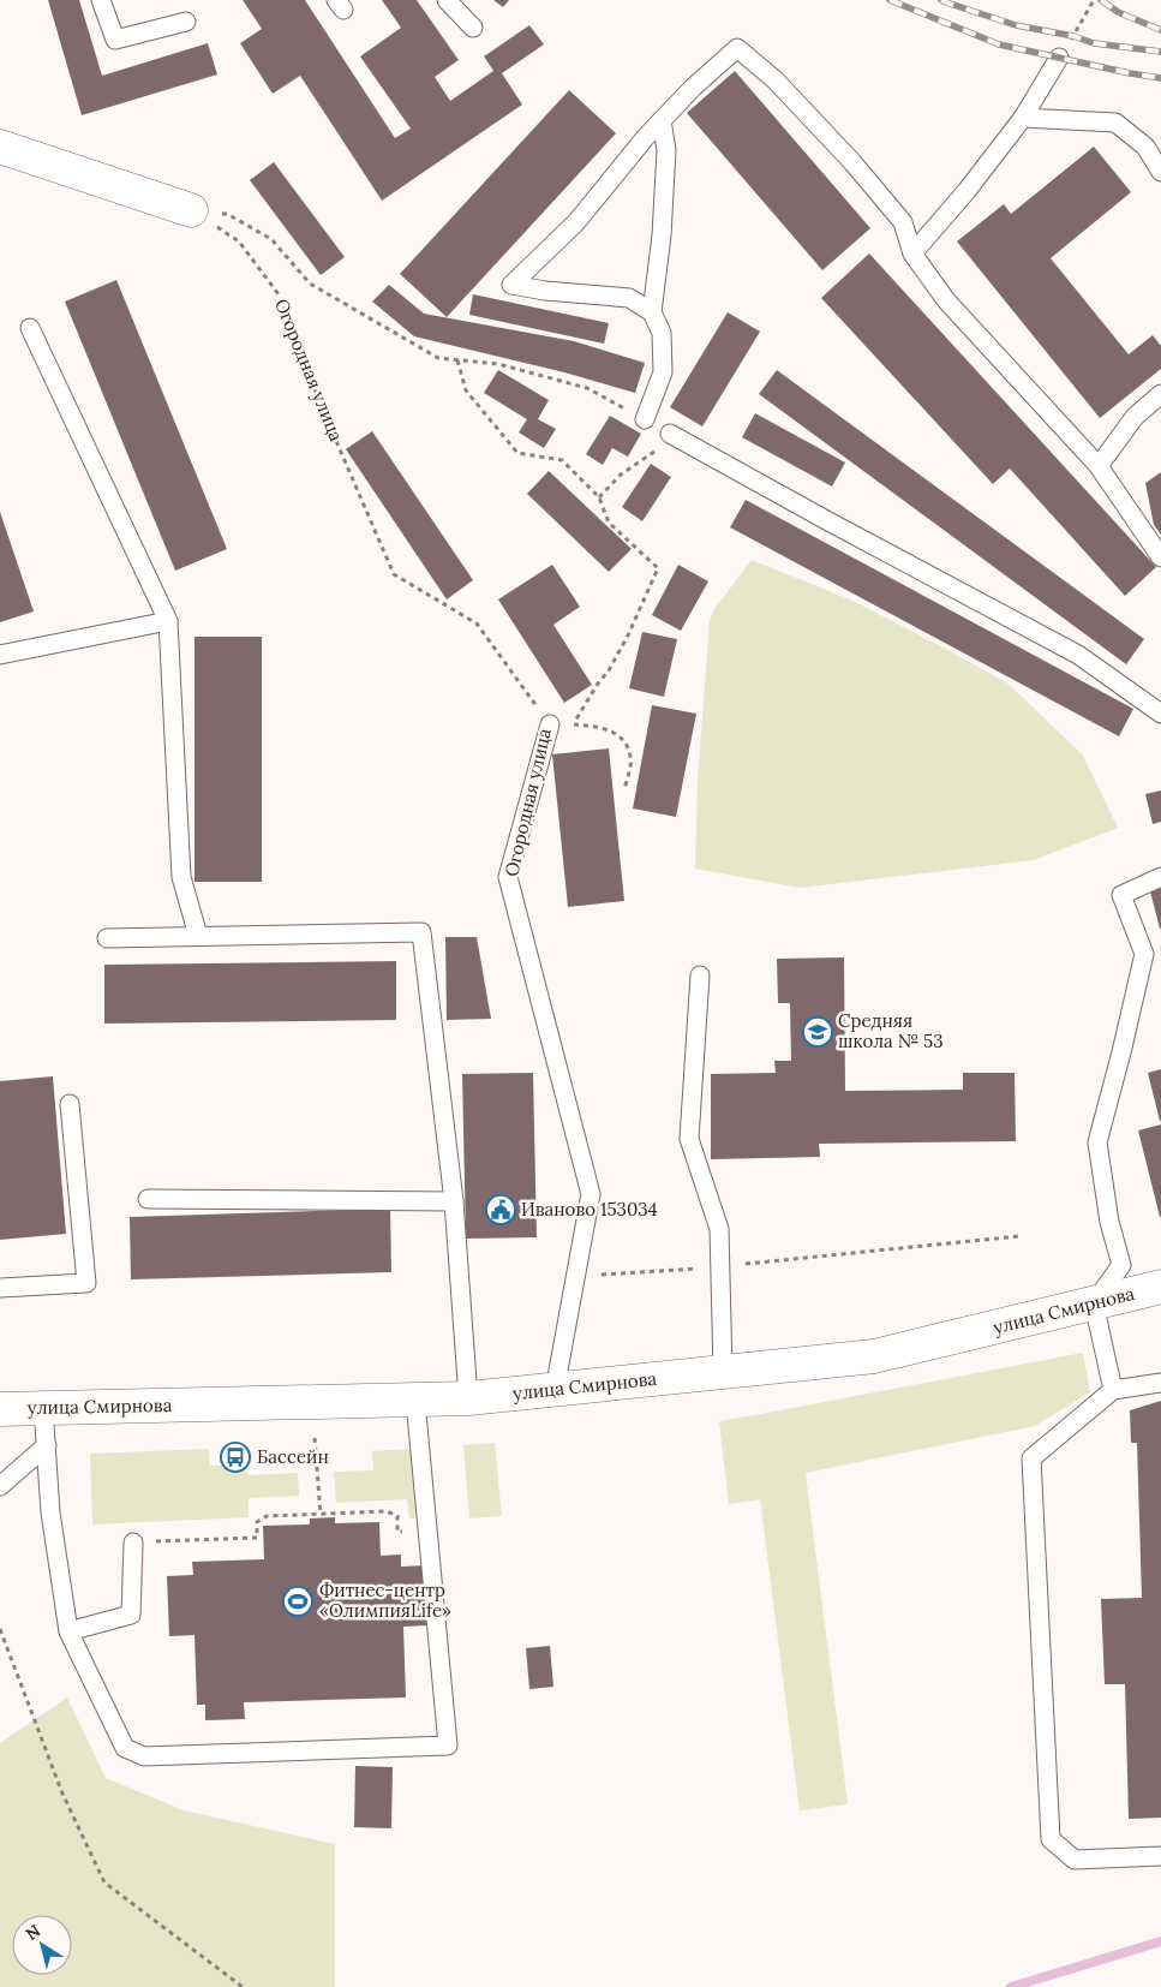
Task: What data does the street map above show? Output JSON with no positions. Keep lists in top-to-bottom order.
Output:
{
  "streets": {
    "main road": ["улица Смирнова"],
    "lane": ["Огородная улица"]
  },
  "crossings": [
    ["Огородная улица", "улица Смирнова"]
  ],
  "places": {
    "school or university": ["Средняя школа № 53"],
    "public building": ["Иваново 153034"],
    "bus stop": ["Бассейн"],
    "sports": ["Фитнес-центр «ОлимпияLife»"]
  },
  "north": "top left"
}
